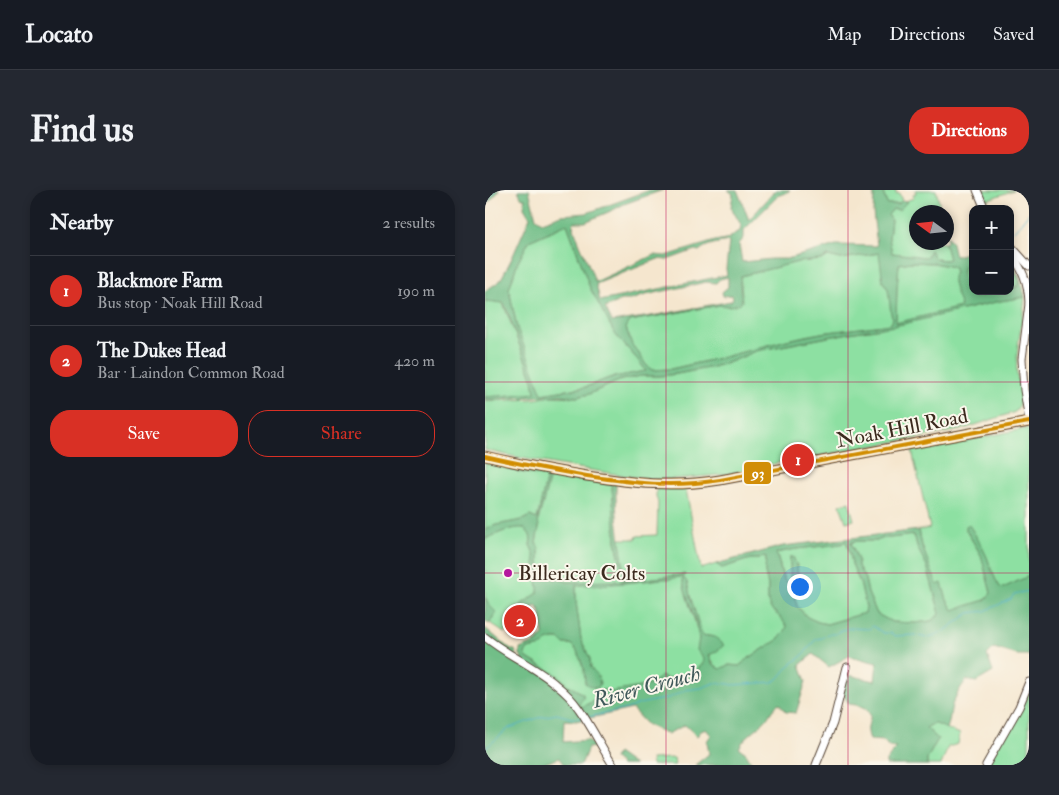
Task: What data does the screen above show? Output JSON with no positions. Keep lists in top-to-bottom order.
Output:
{
  "streets": {
    "main road": ["Noak Hill Road"]
  },
  "water": ["River Crouch"],
  "places": ["Billericay Colts"],
  "lines": ["transit line 93"],
  "north": "left",
  "page": {
    "header": "Locato",
    "nav": ["Map", "Directions", "Saved"],
    "buttons": [
      "Directions",
      ["Save", "Share"]
    ],
    "title": "Find us",
    "heading": ["Nearby", "2 results"],
    "map_buttons": ["+", "−"],
    "list": [
      {
        "mark": "1",
        "name": "Blackmore Farm",
        "note": "Bus stop · Noak Hill Road",
        "value": "190 m"
      },
      {
        "mark": "2",
        "name": "The Dukes Head",
        "note": "Bar · Laindon Common Road",
        "value": "420 m"
      }
    ],
    "pins": ["1", "2"]
  }
}
